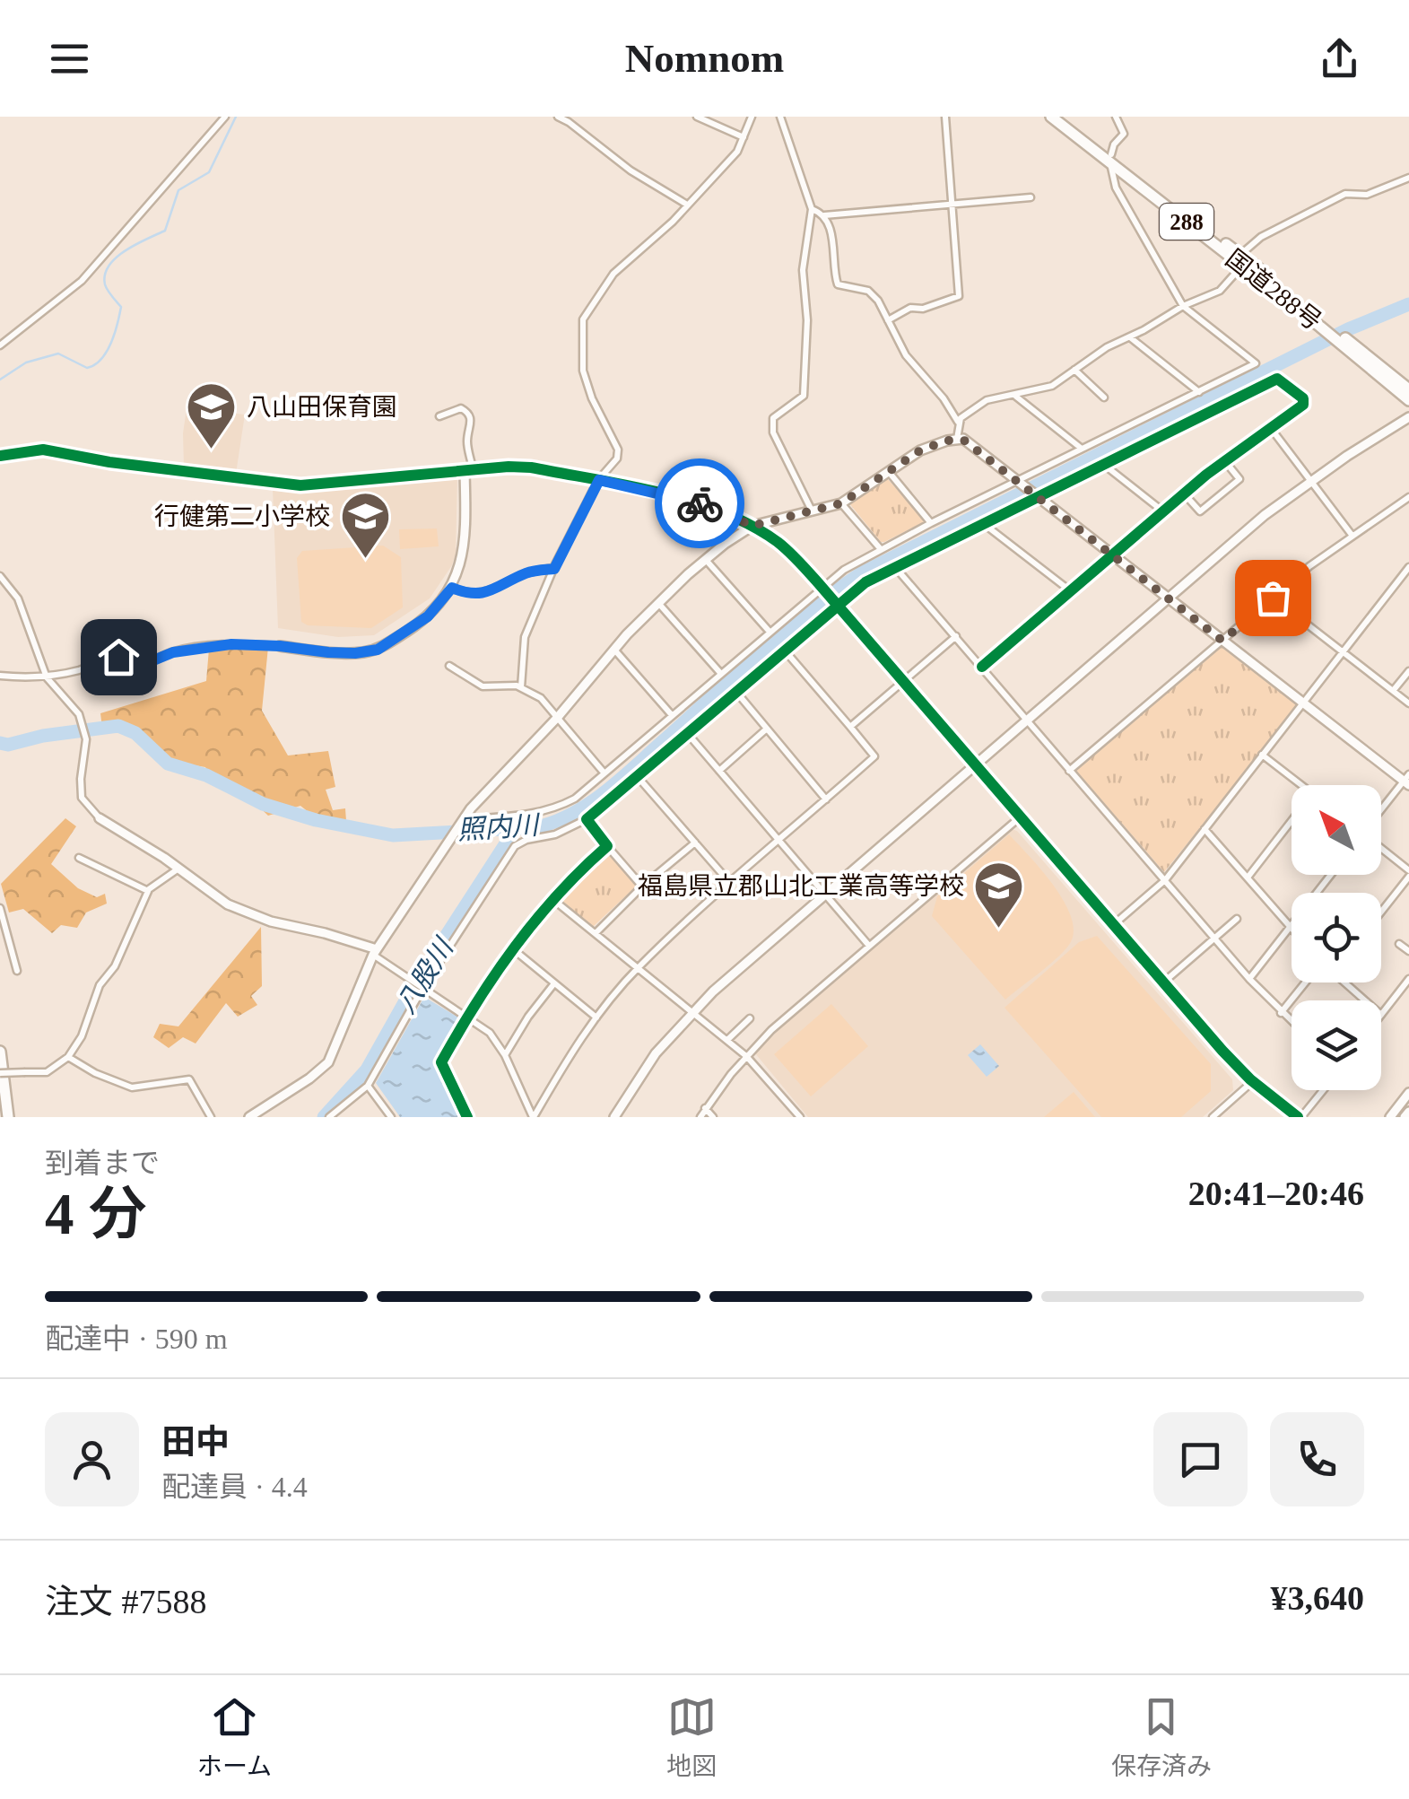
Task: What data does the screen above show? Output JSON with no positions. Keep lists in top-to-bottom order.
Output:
{
  "streets": {
    "highway": ["288", "国道288号"]
  },
  "water": ["照内川", "八股川"],
  "places": {
    "school or university": ["八山田保育園", "行健第二小学校", "福島県立郡山北工業高等学校"]
  },
  "north": "top left",
  "page": {
    "header": "Nomnom",
    "heading": ["4 分", "到着まで", "20:41–20:46"],
    "panel": [
      "田中",
      "配達員 · 4.4",
      "注文 #7588",
      "¥3,640"
    ],
    "bar": "配達中 · 590 m",
    "tabs": ["ホーム", "地図", "保存済み"]
  }
}
